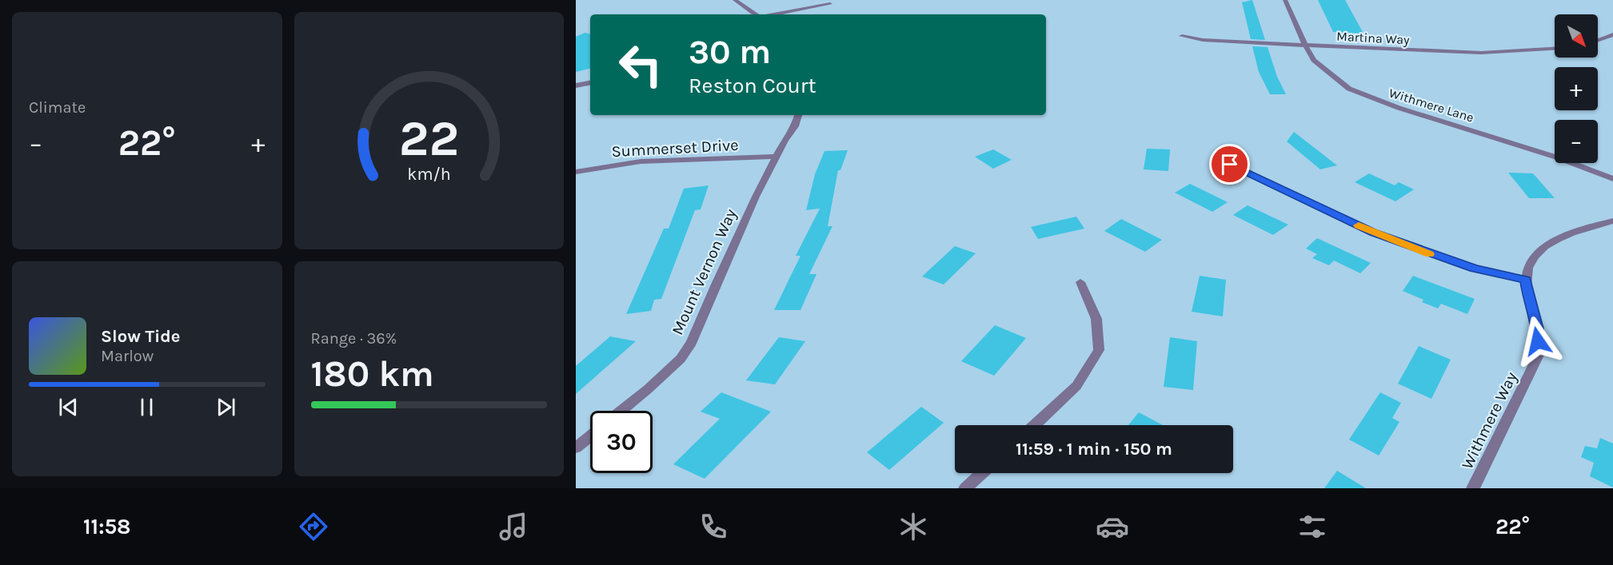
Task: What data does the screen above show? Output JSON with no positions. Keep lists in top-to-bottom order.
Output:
{
  "streets": {
    "street": [
      "Martina Way",
      "Withmere Lane",
      "Summerset Drive",
      "Mount Vernon Way",
      "Withmere Way"
    ]
  },
  "crossings": [
    ["Martina Way", "Withmere Lane"],
    ["Summerset Drive", "Mount Vernon Way"]
  ],
  "north": "bottom right",
  "page": {
    "tile": [
      "Climate",
      ["Range · 36%", "180 km"]
    ],
    "map_buttons": ["+", "−"],
    "turn": ["30 m", "Reston Court"],
    "heat": ["−", "22°", "+"],
    "song": ["Slow Tide", "Marlow"],
    "limit": "30",
    "trip": "11:59 · 1 min · 150 m",
    "tabs": ["11:58", "22°"],
    "gauge": ["22", "km/h"]
  }
}
